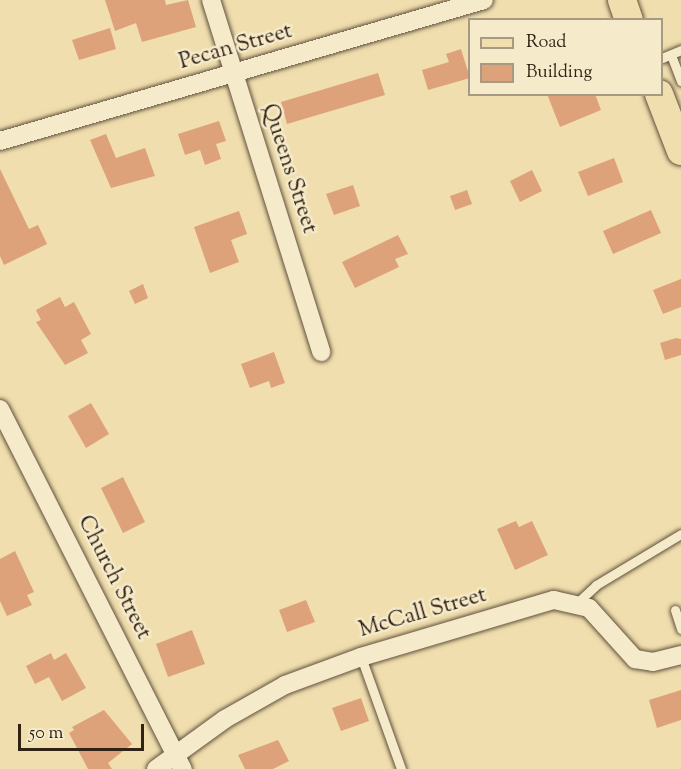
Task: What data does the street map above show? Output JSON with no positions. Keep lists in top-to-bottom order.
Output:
{
  "streets": {
    "street": [
      "Pecan Street",
      "Queens Street",
      "Church Street",
      "McCall Street"
    ]
  },
  "crossings": [
    ["Pecan Street", "Queens Street"],
    ["Church Street", "McCall Street"]
  ],
  "legend": ["Road", "Building"],
  "scale_bar": "50 m"
}
